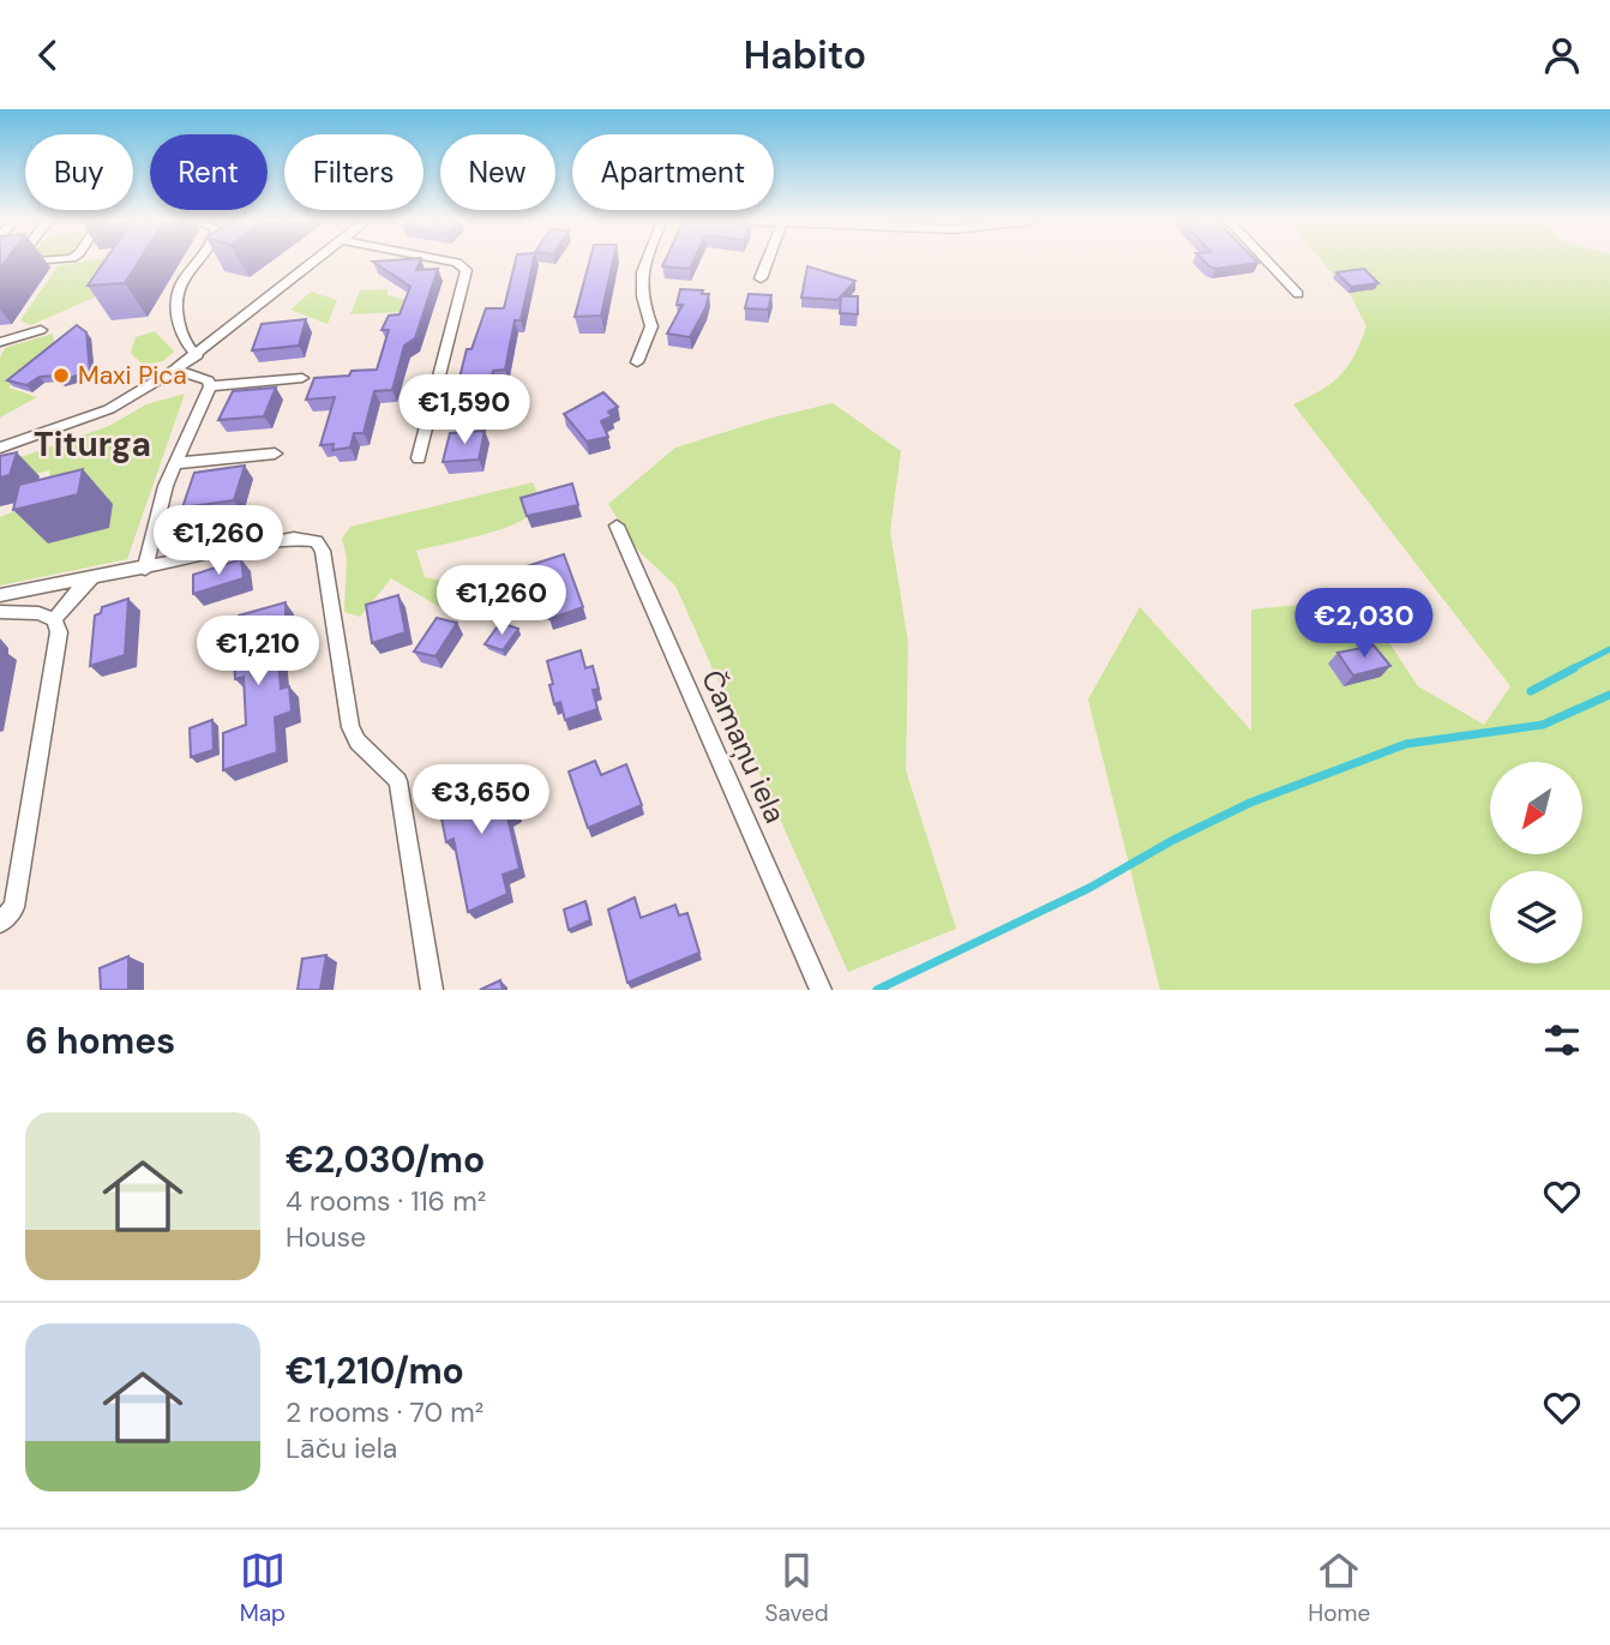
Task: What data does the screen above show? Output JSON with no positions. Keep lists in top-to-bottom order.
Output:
{
  "streets": {
    "street": ["Čamaņu iela"]
  },
  "districts": ["Titurga"],
  "places": ["Maxi Pica"],
  "north": "bottom left",
  "page": {
    "header": "Habito",
    "chip": [
      "Buy",
      "Rent",
      "Filters",
      "New",
      "Apartment"
    ],
    "price": [
      "€1,590",
      "€1,260",
      "€1,260",
      "€2,030",
      "€1,210",
      "€3,650"
    ],
    "heading": "6 homes",
    "list": [
      {
        "name": "€2,030/mo",
        "note": "4 rooms · 116 m² · House"
      },
      {
        "name": "€1,210/mo",
        "note": "2 rooms · 70 m² · Lāču iela"
      }
    ],
    "tabs": ["Map", "Saved", "Home"]
  }
}
